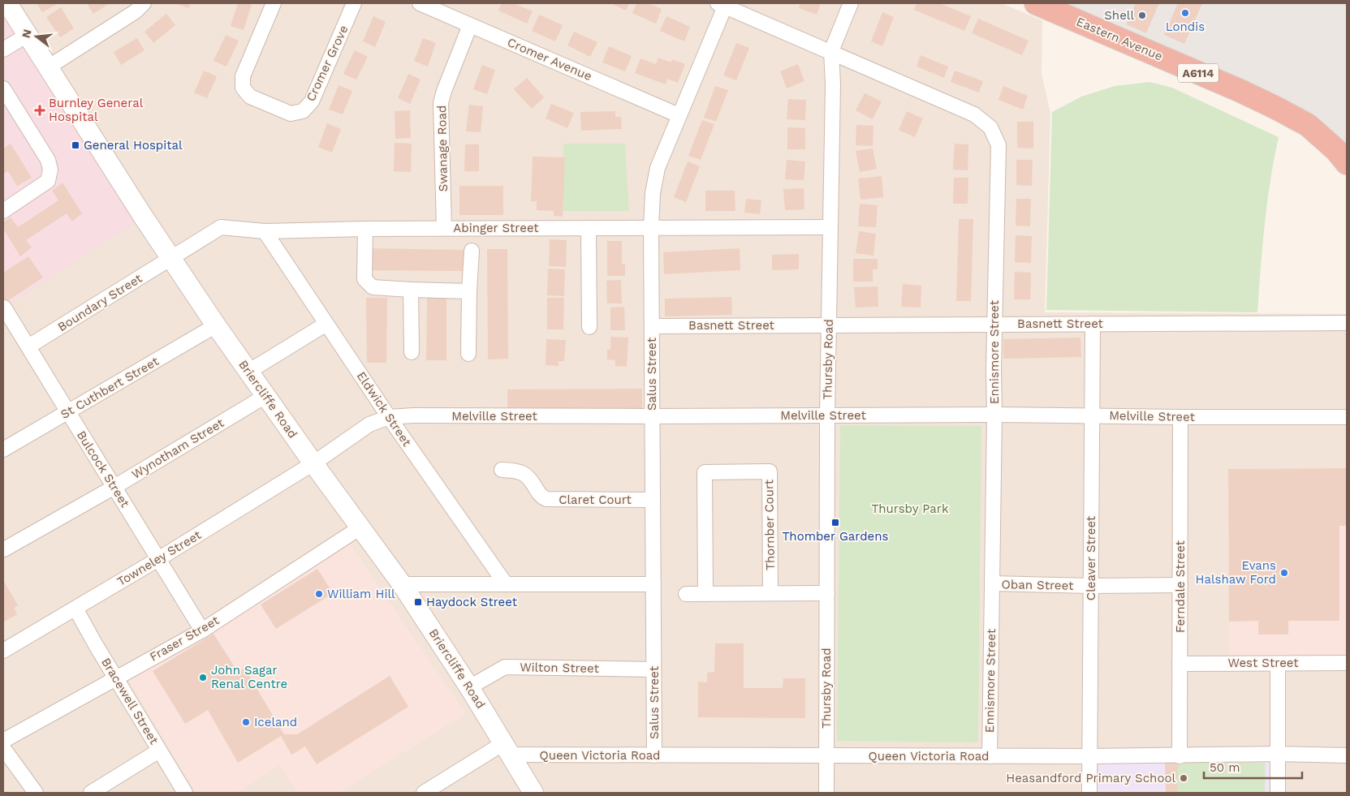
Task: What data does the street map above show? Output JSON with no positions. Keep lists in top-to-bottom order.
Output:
{
  "streets": {
    "highway": ["Eastern Avenue", "A6114"],
    "street": [
      "Cromer Avenue",
      "Cromer Grove",
      "Swanage Road",
      "Abinger Street",
      "Boundary Street",
      "Basnett Street",
      "Ennismore Street",
      "Thursby Road",
      "Salus Street",
      "St Cuthbert Street",
      "Briercliffe Road",
      "Eldwick Street",
      "Melville Street",
      "Wynotham Street",
      "Bulcock Street",
      "Claret Court",
      "Thornber Court",
      "Towneley Street",
      "Cleaver Street",
      "Oban Street",
      "Ferndale Street",
      "Fraser Street",
      "West Street",
      "Wilton Street",
      "Bracewell Street",
      "Queen Victoria Road"
    ]
  },
  "crossings": [
    ["Cromer Avenue", "Swanage Road"],
    ["Cromer Avenue", "Salus Street"],
    ["Swanage Road", "Abinger Street"],
    ["Abinger Street", "Boundary Street"],
    ["Abinger Street", "Thursby Road"],
    ["Abinger Street", "Salus Street"],
    ["Abinger Street", "Briercliffe Road"],
    ["Abinger Street", "Eldwick Street"],
    ["Boundary Street", "Briercliffe Road"],
    ["Boundary Street", "Bulcock Street"],
    ["Basnett Street", "Ennismore Street"],
    ["Basnett Street", "Thursby Road"],
    ["Basnett Street", "Salus Street"],
    ["Basnett Street", "Cleaver Street"],
    ["Ennismore Street", "Thursby Road"],
    ["Ennismore Street", "Salus Street"],
    ["Ennismore Street", "Melville Street"],
    ["Ennismore Street", "Oban Street"],
    ["Ennismore Street", "Queen Victoria Road"],
    ["Thursby Road", "Melville Street"],
    ["Thursby Road", "Queen Victoria Road"],
    ["Salus Street", "Melville Street"],
    ["Salus Street", "Claret Court"],
    ["Salus Street", "Wilton Street"],
    ["Salus Street", "Queen Victoria Road"],
    ["St Cuthbert Street", "Briercliffe Road"],
    ["St Cuthbert Street", "Bulcock Street"],
    ["Briercliffe Road", "Melville Street"],
    ["Briercliffe Road", "Wynotham Street"],
    ["Briercliffe Road", "Towneley Street"],
    ["Briercliffe Road", "Fraser Street"],
    ["Briercliffe Road", "Wilton Street"],
    ["Briercliffe Road", "Queen Victoria Road"],
    ["Eldwick Street", "Melville Street"],
    ["Melville Street", "Towneley Street"],
    ["Melville Street", "Cleaver Street"],
    ["Melville Street", "Ferndale Street"],
    ["Wynotham Street", "Bulcock Street"],
    ["Bulcock Street", "Towneley Street"],
    ["Bulcock Street", "Fraser Street"],
    ["Towneley Street", "Bracewell Street"],
    ["Cleaver Street", "Oban Street"],
    ["Cleaver Street", "Queen Victoria Road"],
    ["Oban Street", "Ferndale Street"],
    ["Ferndale Street", "West Street"],
    ["Ferndale Street", "Queen Victoria Road"],
    ["Fraser Street", "Bracewell Street"]
  ],
  "parks": ["Thursby Park"],
  "places": {
    "other": [
      "Londis",
      "Shell",
      "Evans Halshaw Ford",
      "William Hill",
      "John Sagar Renal Centre",
      "Iceland",
      "Heasandford Primary School"
    ],
    "health": ["Burnley General Hospital"],
    "transit": ["General Hospital", "Thomber Gardens", "Haydock Street"]
  },
  "scale_bar": "50 m",
  "north": "left"
}
